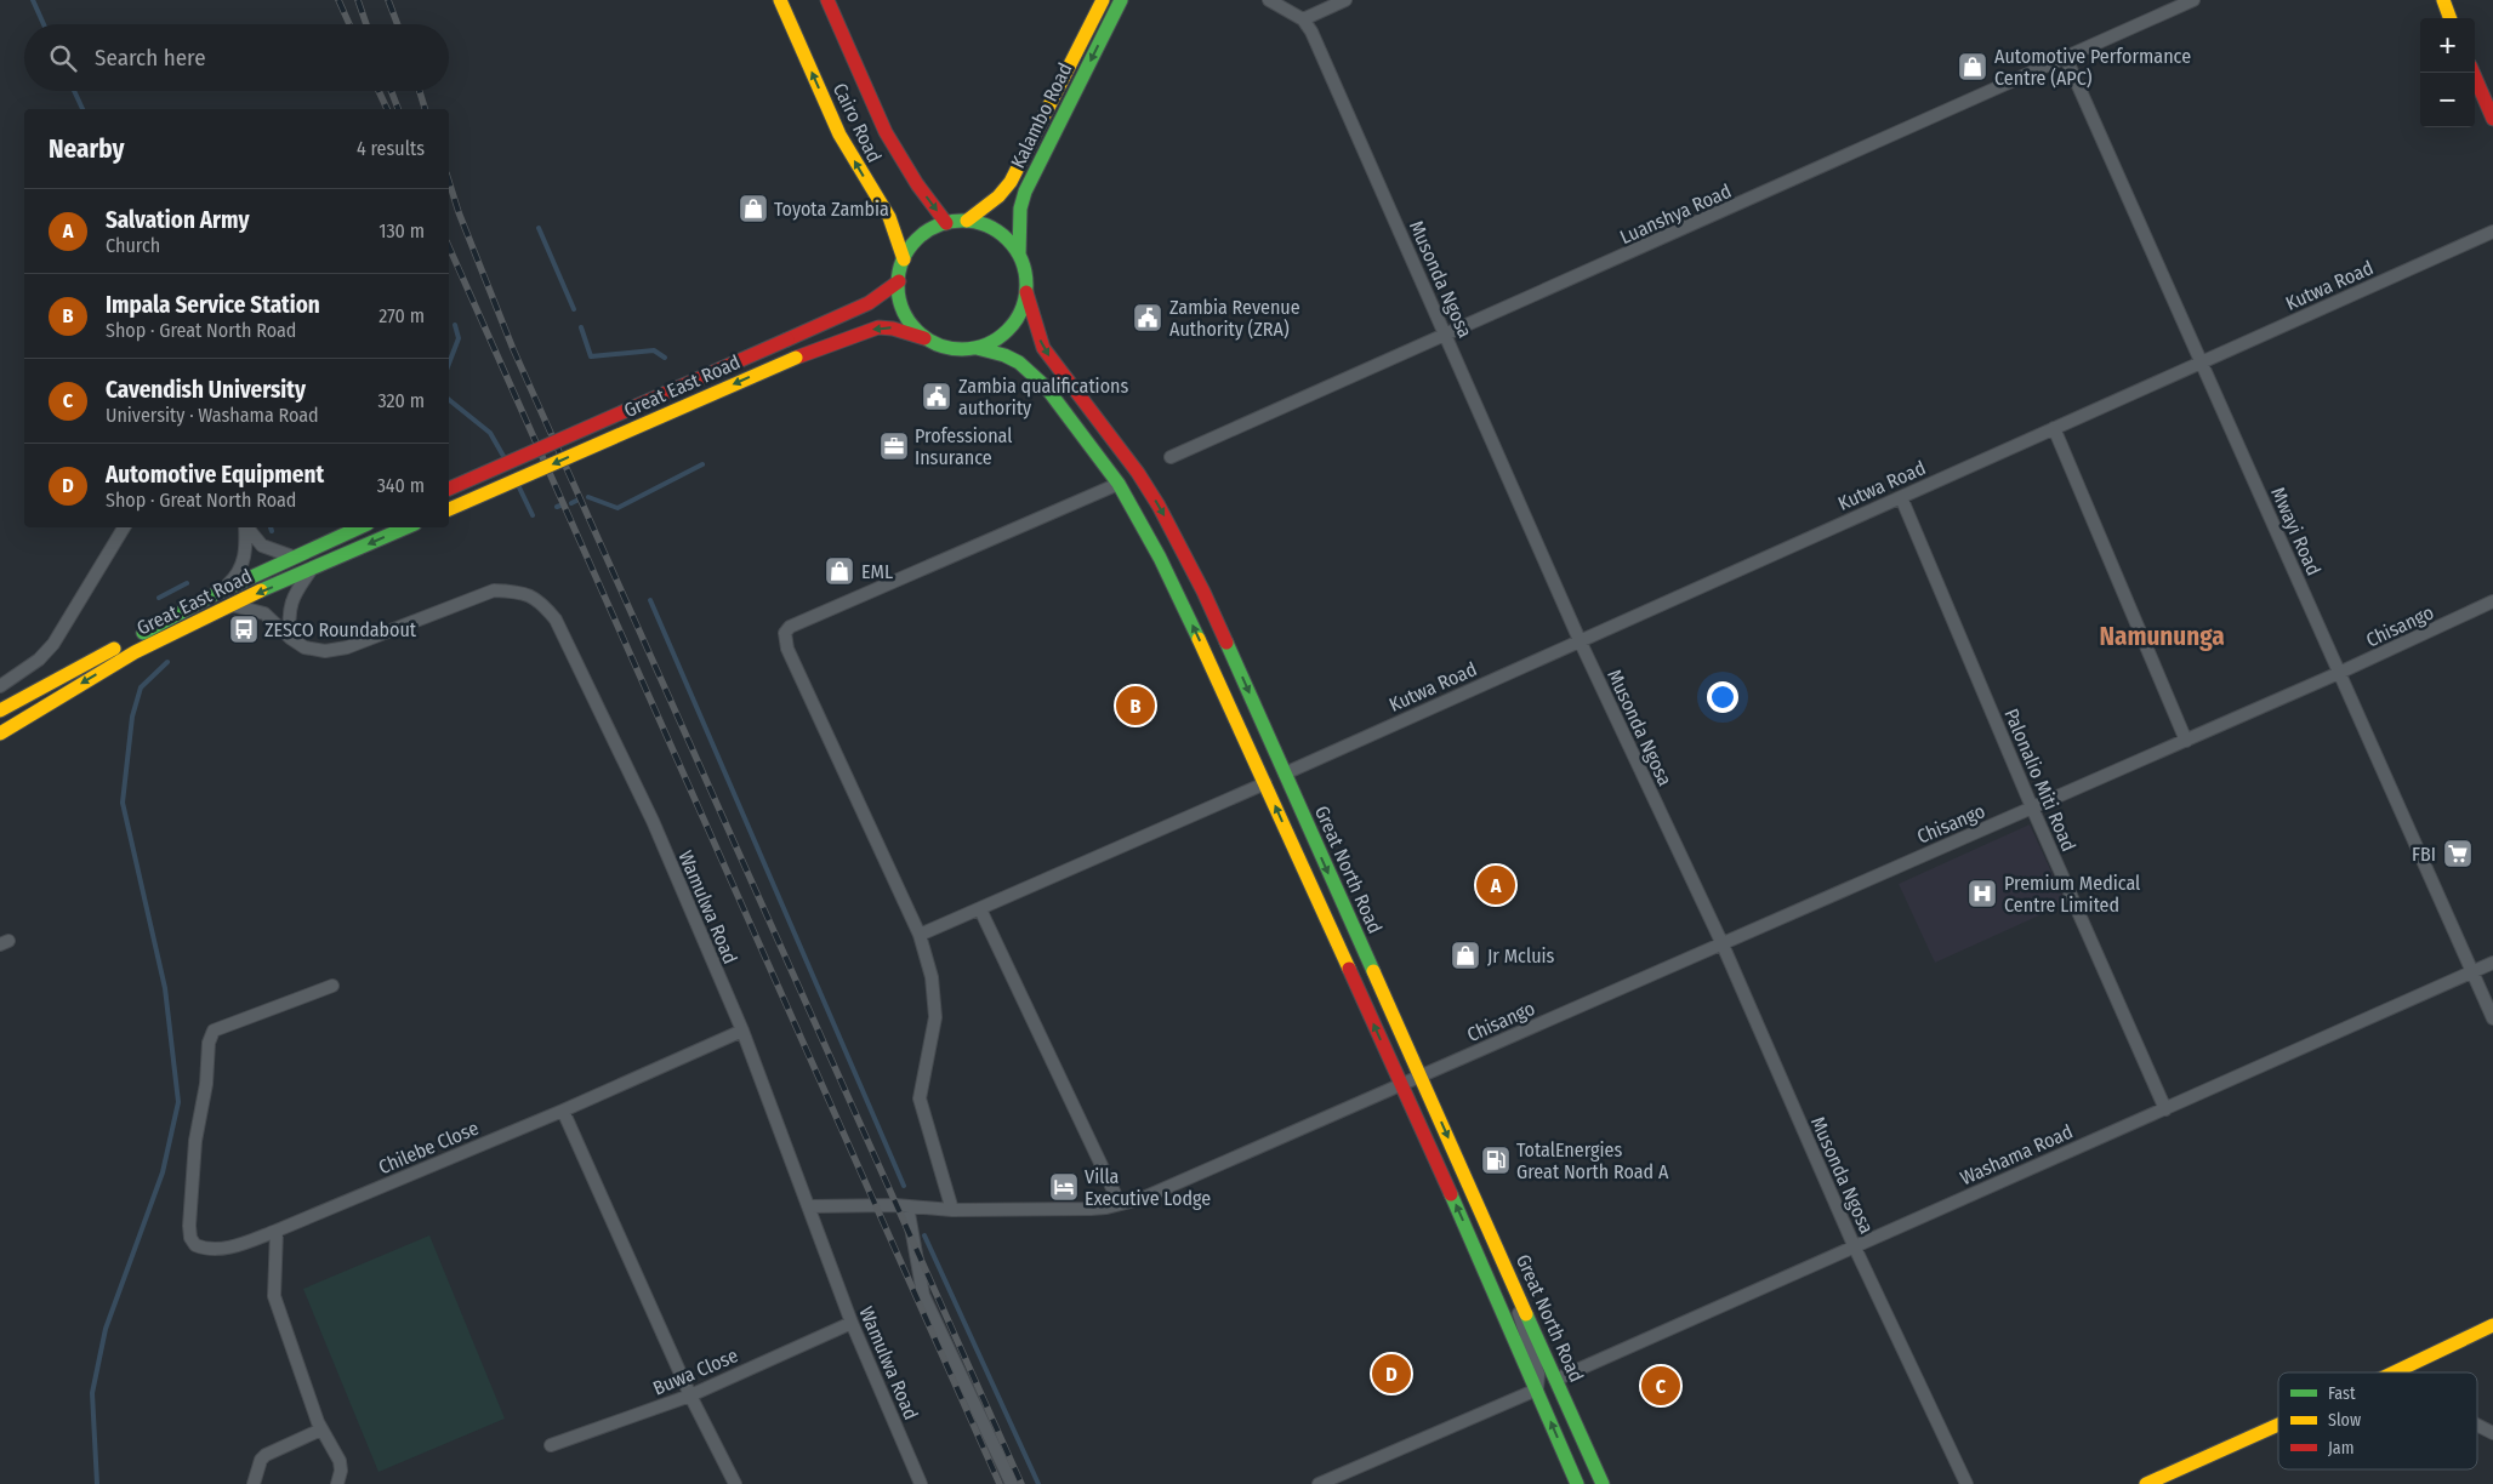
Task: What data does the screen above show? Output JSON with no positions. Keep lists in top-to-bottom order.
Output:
{
  "streets": {
    "main road": [
      "Kalambo Road",
      "Cairo Road",
      "Great East Road",
      "Great North Road"
    ],
    "street": [
      "Luanshya Road",
      "Musonda Ngosa",
      "Kutwa Road",
      "Mwayi Road",
      "Chisango",
      "Palonalio Miti Road",
      "Wamulwa Road",
      "Chilebe Close",
      "Washama Road",
      "Buwa Close"
    ]
  },
  "crossings": [
    ["Kalambo Road", "Cairo Road"],
    ["Kalambo Road", "Great East Road"],
    ["Kalambo Road", "Great North Road"],
    ["Cairo Road", "Great East Road"],
    ["Cairo Road", "Great North Road"],
    ["Luanshya Road", "Musonda Ngosa"],
    ["Luanshya Road", "Mwayi Road"],
    ["Musonda Ngosa", "Kutwa Road"],
    ["Musonda Ngosa", "Chisango"],
    ["Musonda Ngosa", "Washama Road"],
    ["Kutwa Road", "Mwayi Road"],
    ["Kutwa Road", "Palonalio Miti Road"],
    ["Kutwa Road", "Great North Road"],
    ["Great East Road", "Great North Road"],
    ["Great East Road", "Wamulwa Road"],
    ["Mwayi Road", "Chisango"],
    ["Mwayi Road", "Washama Road"],
    ["Chisango", "Palonalio Miti Road"],
    ["Chisango", "Great North Road"],
    ["Chisango", "Wamulwa Road"],
    ["Palonalio Miti Road", "Washama Road"],
    ["Great North Road", "Washama Road"],
    ["Wamulwa Road", "Chilebe Close"],
    ["Wamulwa Road", "Buwa Close"]
  ],
  "districts": ["Namununga"],
  "places": {
    "shop": [
      "Automotive Performance Centre (APC)",
      "Toyota Zambia",
      "EML",
      "Jr Mcluis"
    ],
    "public building": ["Zambia Revenue Authority (ZRA)", "Zambia qualifications authority"],
    "office": ["Professional Insurance"],
    "bus stop": ["ZESCO Roundabout"],
    "supermarket": ["FBI"],
    "hospital": ["Premium Medical Centre Limited"],
    "fuel station": ["TotalEnergies Great North Road A"],
    "hotel": ["Villa Executive Lodge"]
  },
  "legend": ["Fast", "Slow", "Jam"],
  "page": {
    "map_buttons": ["+", "−"],
    "search": "Search here",
    "heading": ["Nearby", "4 results"],
    "list": [
      {
        "mark": "A",
        "name": "Salvation Army",
        "note": "Church",
        "value": "130 m"
      },
      {
        "mark": "B",
        "name": "Impala Service Station",
        "note": "Shop · Great North Road",
        "value": "270 m"
      },
      {
        "mark": "C",
        "name": "Cavendish University",
        "note": "University · Washama Road",
        "value": "320 m"
      },
      {
        "mark": "D",
        "name": "Automotive Equipment",
        "note": "Shop · Great North Road",
        "value": "340 m"
      }
    ],
    "pins": [
      "B",
      "A",
      "D",
      "C"
    ]
  }
}
